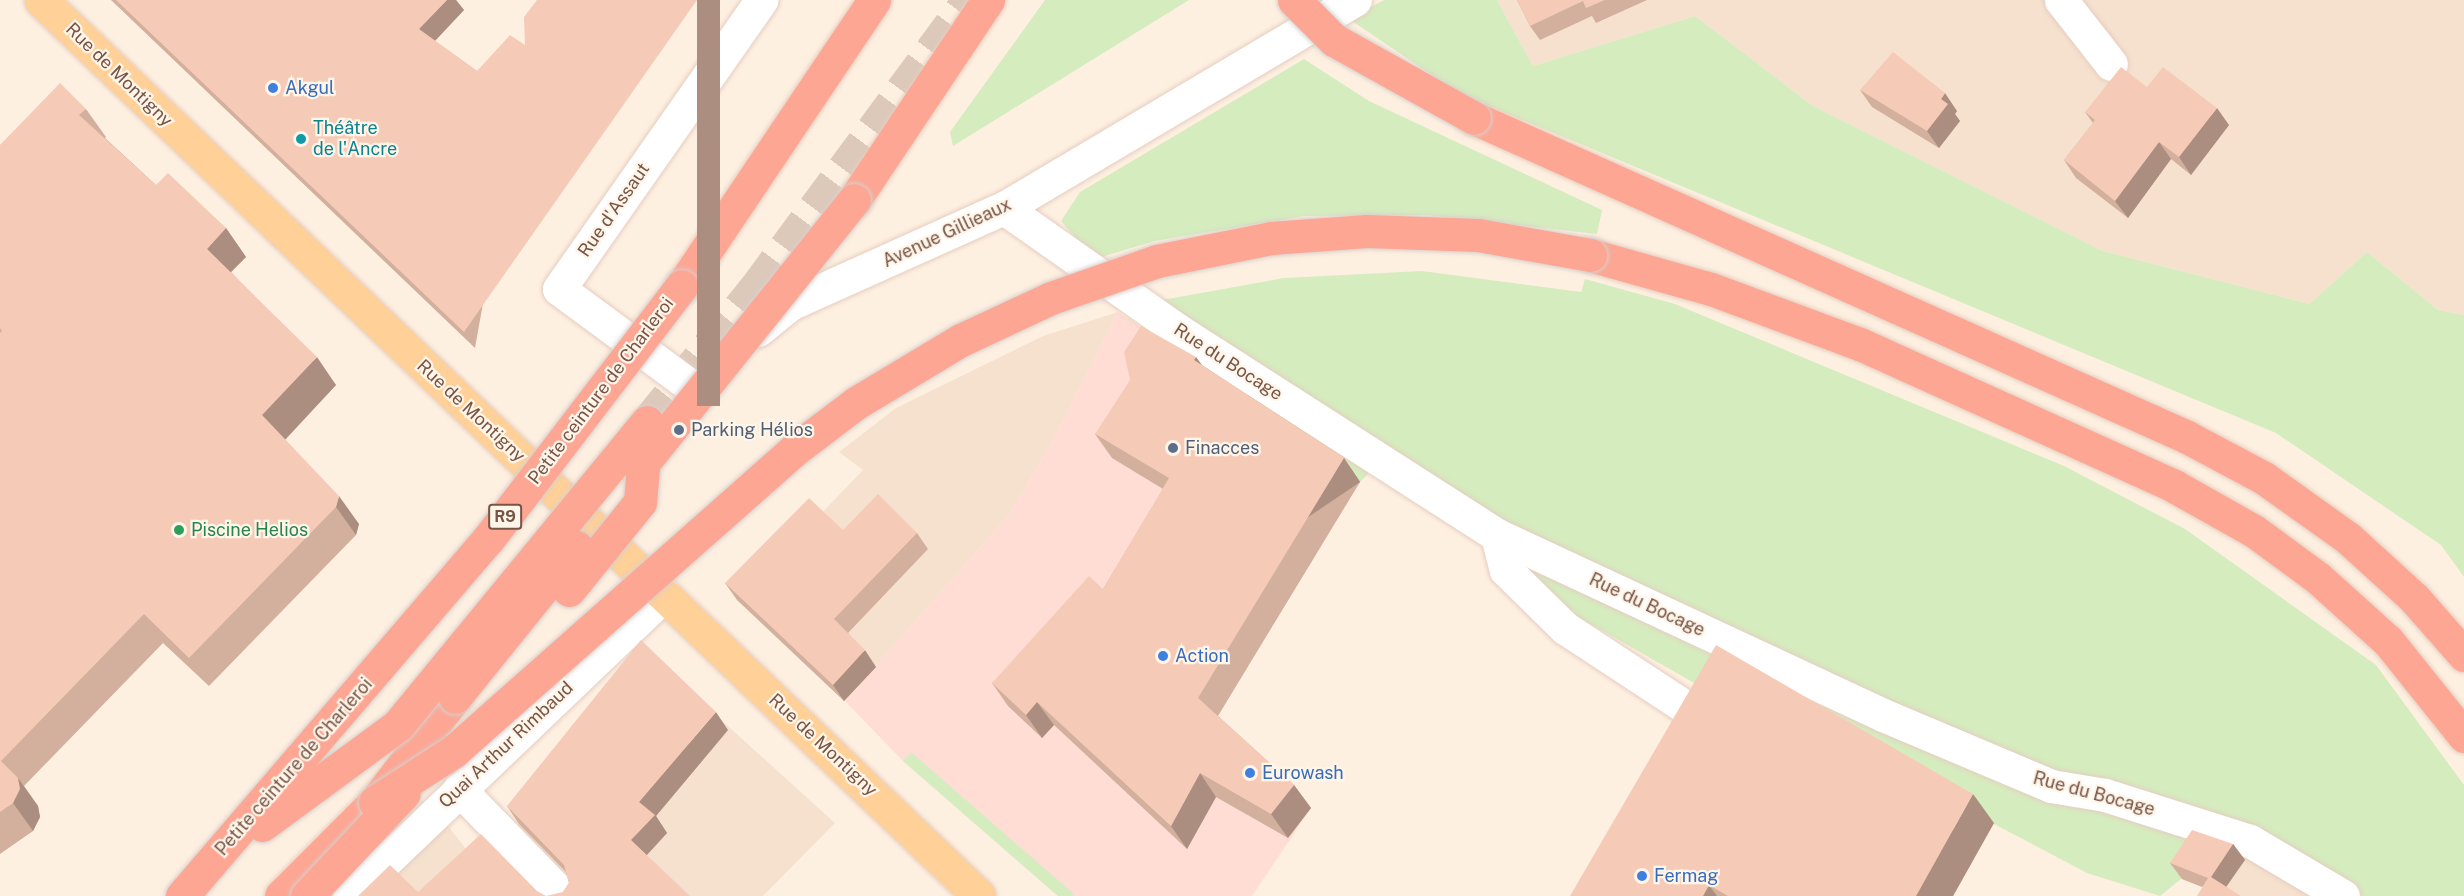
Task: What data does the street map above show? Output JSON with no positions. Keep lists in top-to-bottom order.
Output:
{
  "streets": {
    "highway": ["Petite ceinture de Charleroi", "R9"],
    "main road": ["Rue de Montigny"],
    "street": [
      "Rue d'Assaut",
      "Avenue Gillieaux",
      "Rue du Bocage",
      "Quai Arthur Rimbaud"
    ]
  },
  "crossings": [
    ["Rue de Montigny", "Avenue Gillieaux"],
    ["Rue de Montigny", "Quai Arthur Rimbaud"],
    ["Rue d'Assaut", "Avenue Gillieaux"],
    ["Avenue Gillieaux", "Rue du Bocage"]
  ],
  "places": [
    "Akgul",
    "Théâtre de l'Ancre",
    "Parking Hélios",
    "Finacces",
    "Piscine Helios",
    "Action",
    "Eurowash",
    "Fermag"
  ]
}
